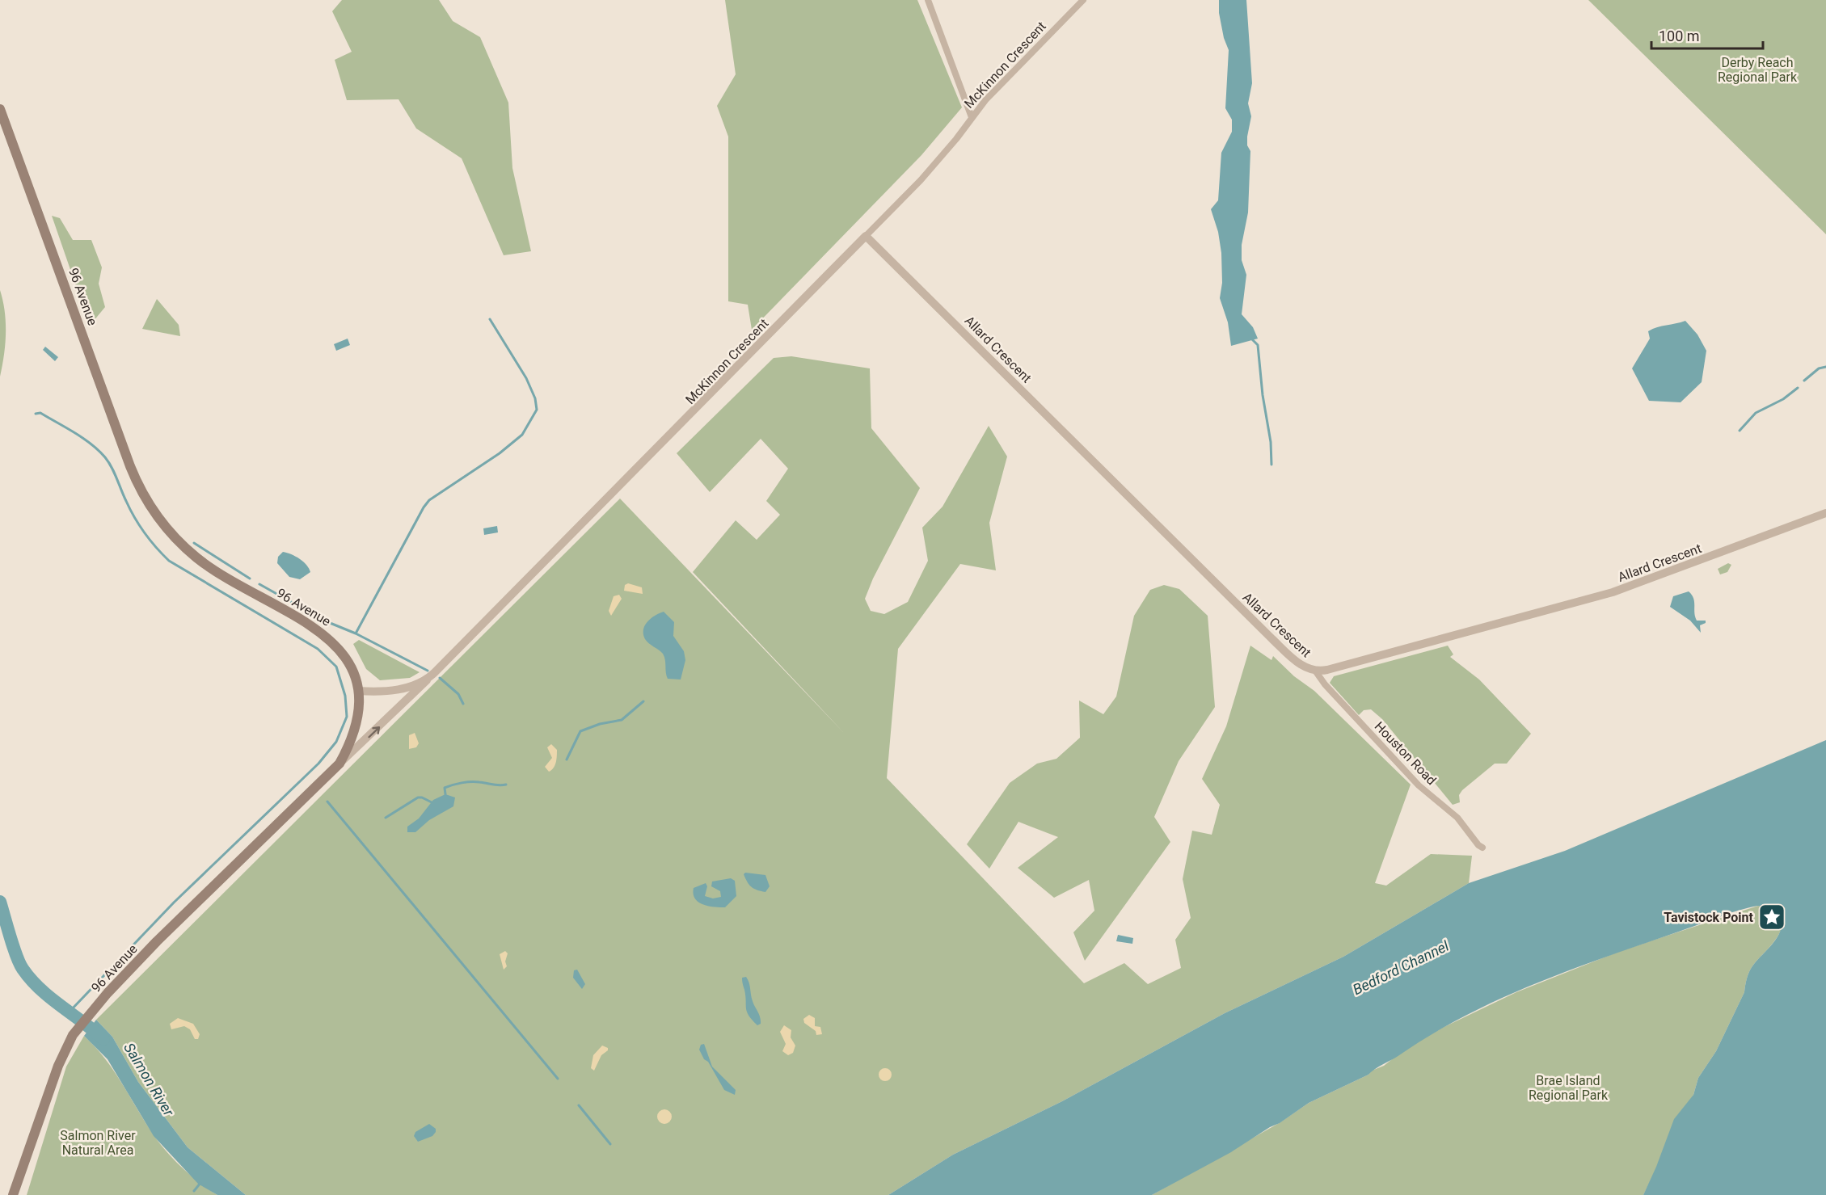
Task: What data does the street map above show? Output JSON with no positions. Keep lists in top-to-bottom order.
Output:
{
  "streets": {
    "main road": ["96 Avenue"],
    "street": ["McKinnon Crescent", "Allard Crescent", "Houston Road"]
  },
  "crossings": [
    ["McKinnon Crescent", "96 Avenue"],
    ["McKinnon Crescent", "Allard Crescent"],
    ["Allard Crescent", "Houston Road"]
  ],
  "water": ["Bedford Channel", "Salmon River"],
  "parks": ["Derby Reach Regional Park", "Brae Island Regional Park", "Salmon River Natural Area"],
  "places": {
    "place": ["Tavistock Point"]
  },
  "scale_bar": "100 m"
}
